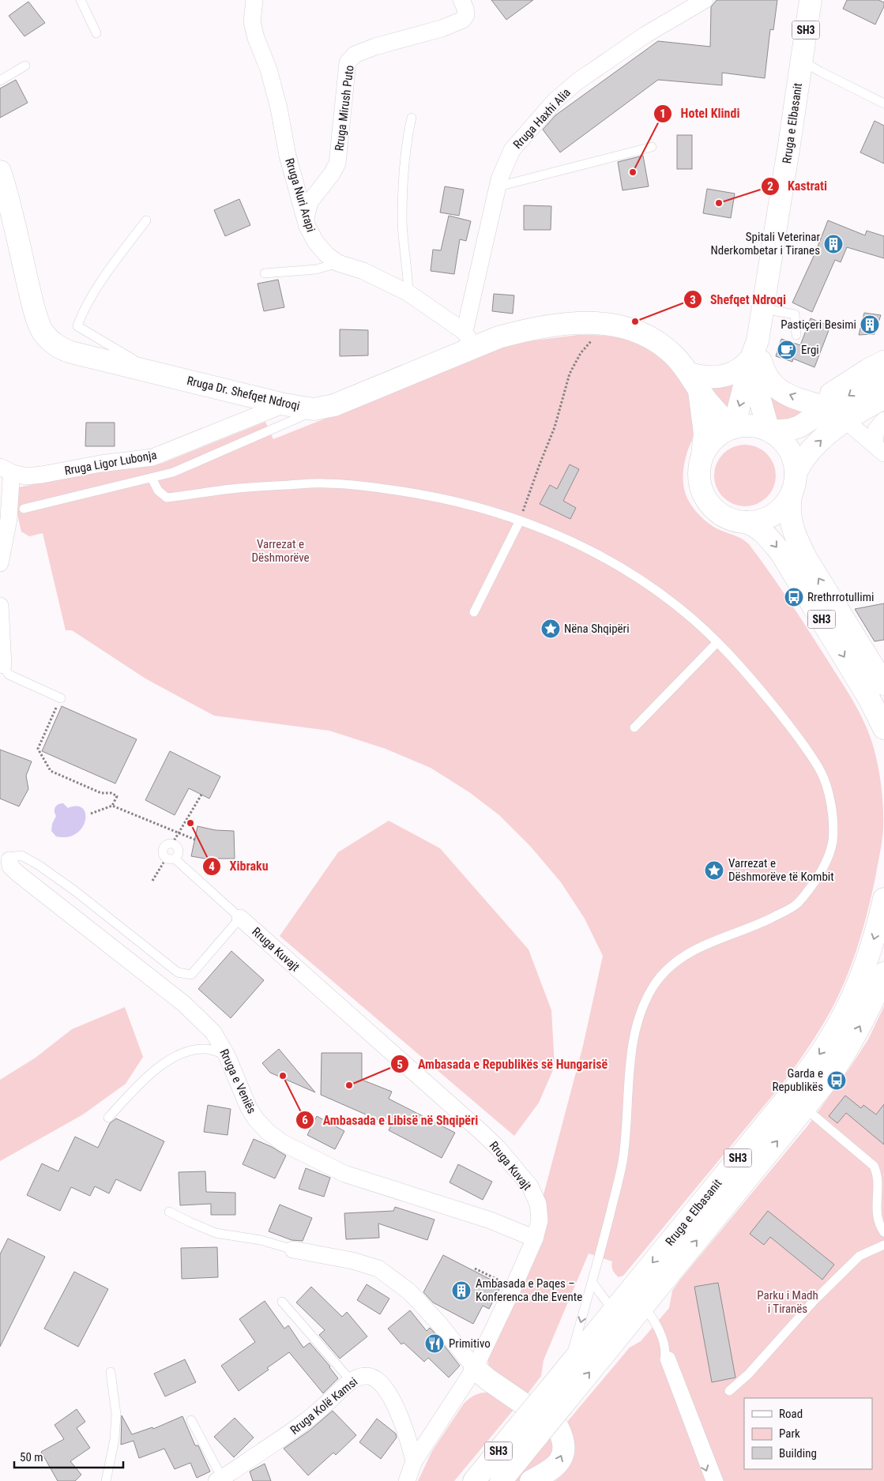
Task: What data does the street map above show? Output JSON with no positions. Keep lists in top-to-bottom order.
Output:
{
  "streets": {
    "main road": ["SH3", "Rruga e Elbasanit", "Rruga Dr. Shefqet Ndroqi"],
    "street": [
      "Rruga Mirush Puto",
      "Rruga Haxhi Alia",
      "Rruga Nuri Arapi",
      "Rruga Ligor Lubonja",
      "Rruga Kuvajt",
      "Rruga e Veniës",
      "Rruga Kolë Kamsi"
    ]
  },
  "crossings": [
    ["SH3", "Rruga e Elbasanit"],
    ["SH3", "Rruga Dr. Shefqet Ndroqi"],
    ["Rruga Mirush Puto", "Rruga Nuri Arapi"],
    ["Rruga Haxhi Alia", "Rruga Nuri Arapi"],
    ["Rruga Haxhi Alia", "Rruga Dr. Shefqet Ndroqi"],
    ["Rruga e Elbasanit", "Rruga Dr. Shefqet Ndroqi"],
    ["Rruga Nuri Arapi", "Rruga Dr. Shefqet Ndroqi"],
    ["Rruga Dr. Shefqet Ndroqi", "Rruga Ligor Lubonja"],
    ["Rruga Kuvajt", "Rruga e Veniës"],
    ["Rruga Kuvajt", "Rruga Kolë Kamsi"]
  ],
  "parks": ["Varrezat e Dëshmorëve", "Parku i Madh i Tiranës"],
  "places": {
    "other": [
      "Hotel Klindi",
      "Kastrati",
      "Shefqet Ndroqi",
      "Xibraku",
      "Ambasada e Libisë në Shqipëri",
      "Ambasada e Republikës së Hungarisë"
    ],
    "building": ["Spitali Veterinar Nderkombetar i Tiranes", "Pastiçeri Besimi", "Ambasada e Paqes – Konferenca dhe Evente"],
    "cafe": ["Ergi"],
    "bus stop": ["Rrethrrotullimi", "Garda e Republikës"],
    "place": ["Nëna Shqipëri", "Varrezat e Dëshmorëve të Kombit"],
    "restaurant": ["Primitivo"]
  },
  "legend": ["Road", "Park", "Building"],
  "scale_bar": "50 m"
}
